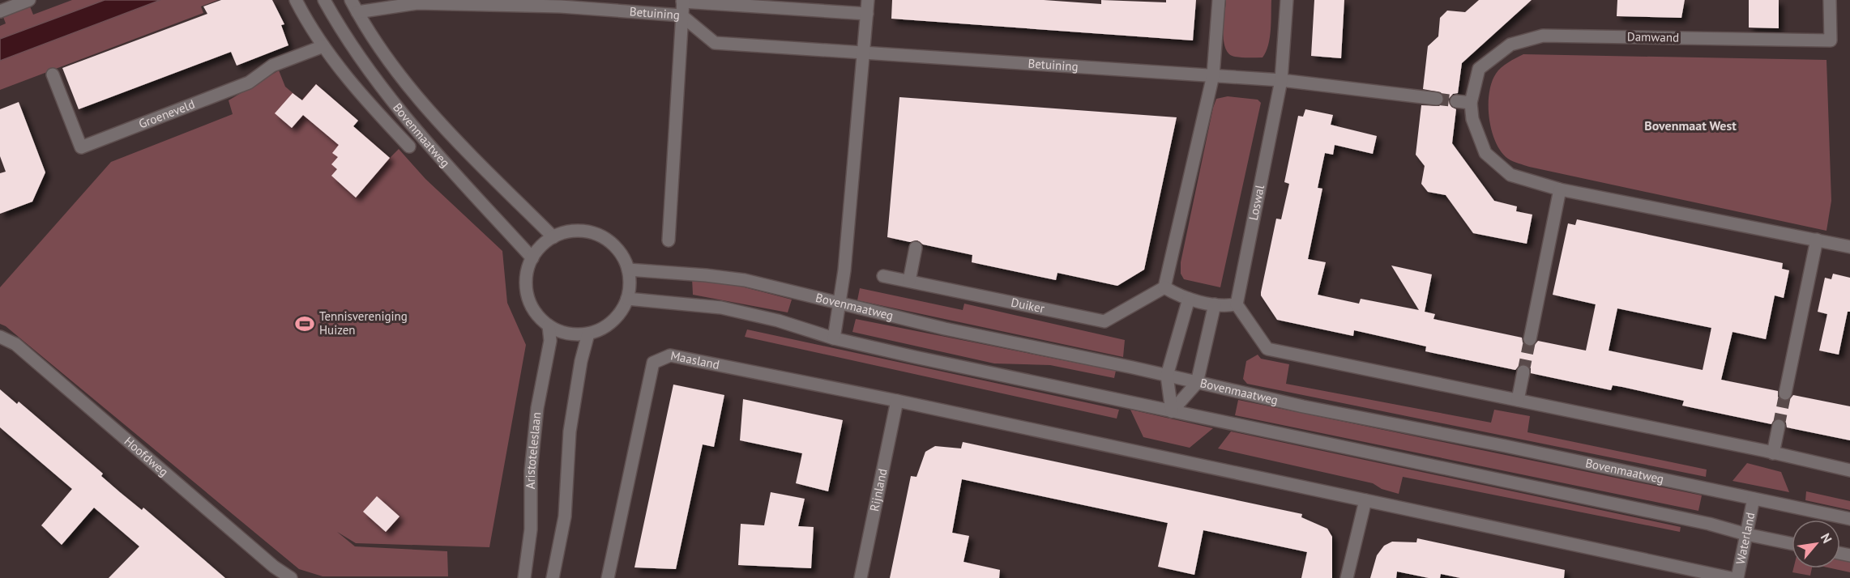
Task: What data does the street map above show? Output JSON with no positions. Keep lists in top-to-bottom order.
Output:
{
  "streets": {
    "street": [
      "Betuining",
      "Damwand",
      "Groeneveld",
      "Bovenmaatweg",
      "Loswal",
      "Duiker",
      "Maasland",
      "Aristoteleslaan",
      "Hoofdweg",
      "Rijnland",
      "Waterland"
    ]
  },
  "crossings": [
    ["Betuining", "Bovenmaatweg"],
    ["Groeneveld", "Bovenmaatweg"],
    ["Bovenmaatweg", "Aristoteleslaan"],
    ["Bovenmaatweg", "Waterland"],
    ["Maasland", "Rijnland"]
  ],
  "districts": ["Bovenmaat West"],
  "places": {
    "sports": ["Tennisvereniging Huizen"]
  },
  "north": "top right"
}
